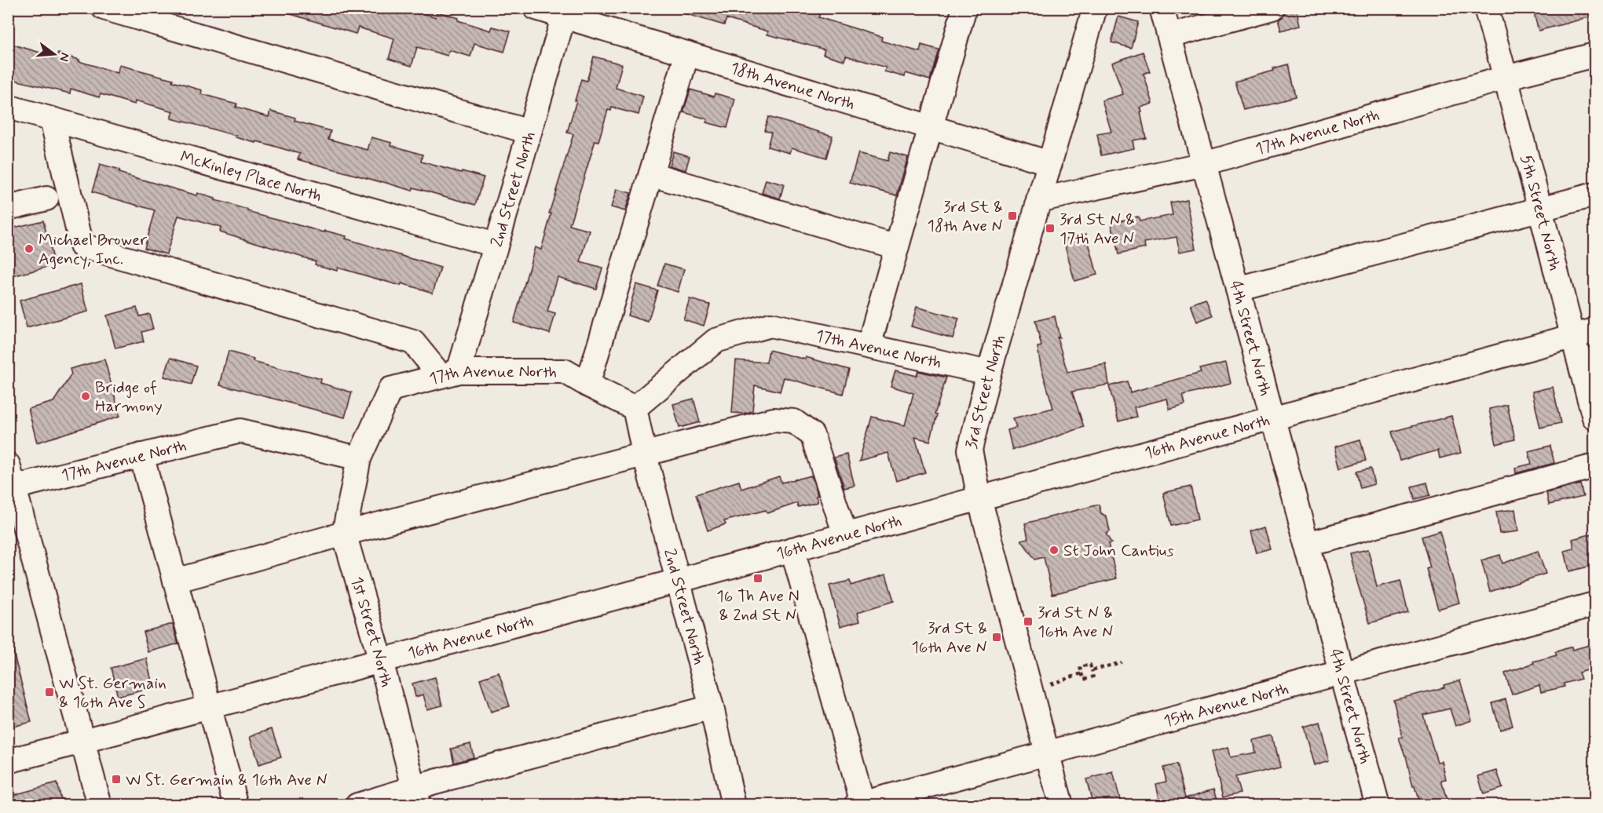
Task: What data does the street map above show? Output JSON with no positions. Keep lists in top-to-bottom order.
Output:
{
  "streets": {
    "street": [
      "18th Avenue North",
      "17th Avenue North",
      "McKinley Place North",
      "2nd Street North",
      "5th Street North",
      "4th Street North",
      "3rd Street North",
      "16th Avenue North",
      "1st Street North",
      "15th Avenue North"
    ]
  },
  "crossings": [
    ["18th Avenue North", "2nd Street North"],
    ["18th Avenue North", "3rd Street North"],
    ["17th Avenue North", "2nd Street North"],
    ["17th Avenue North", "5th Street North"],
    ["17th Avenue North", "4th Street North"],
    ["17th Avenue North", "3rd Street North"],
    ["17th Avenue North", "1st Street North"],
    ["McKinley Place North", "2nd Street North"],
    ["2nd Street North", "16th Avenue North"],
    ["5th Street North", "16th Avenue North"],
    ["4th Street North", "16th Avenue North"],
    ["4th Street North", "15th Avenue North"],
    ["3rd Street North", "16th Avenue North"],
    ["3rd Street North", "15th Avenue North"],
    ["16th Avenue North", "1st Street North"]
  ],
  "places": {
    "transit": [
      "3rd St & 18th Ave N",
      "3rd St N & 17th Ave N",
      "16 Th Ave N & 2nd St N",
      "3rd St N & 16th Ave N",
      "3rd St & 16th Ave N",
      "W St. Germain & 16th Ave S",
      "W St. Germain & 16th Ave N"
    ],
    "other": ["Michael Brower Agency, Inc.", "Bridge of Harmony", "St John Cantius"]
  },
  "north": "right"
}
